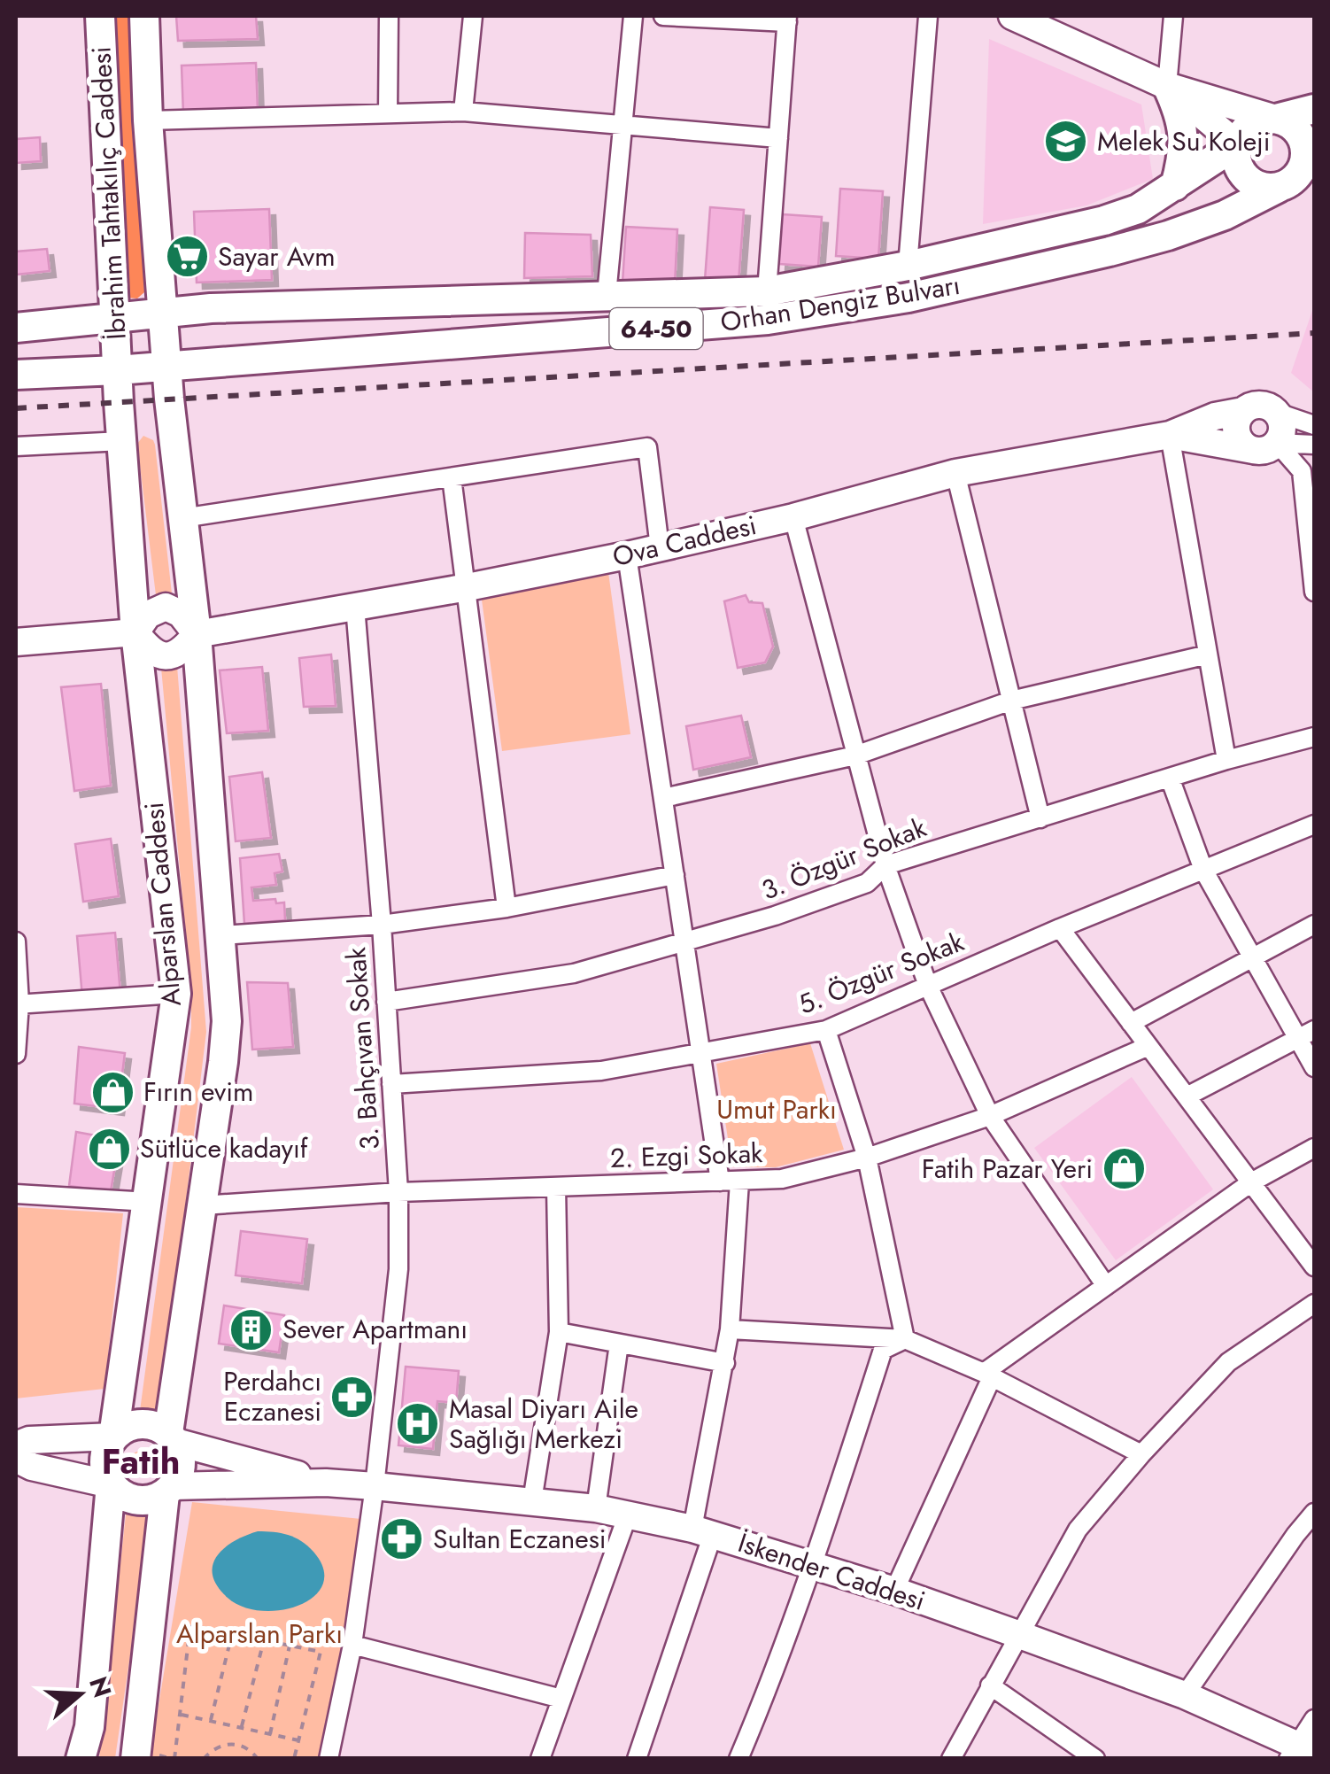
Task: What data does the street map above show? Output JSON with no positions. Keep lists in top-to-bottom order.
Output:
{
  "streets": {
    "main road": [
      "İbrahim Tahtakılıç Caddesi",
      "Orhan Dengiz Bulvarı",
      "64-50",
      "Alparslan Caddesi"
    ],
    "street": [
      "Ova Caddesi",
      "3. Özgür Sokak",
      "5. Özgür Sokak",
      "3. Bahçıvan Sokak",
      "2. Ezgi Sokak",
      "İskender Caddesi"
    ]
  },
  "crossings": [
    ["İbrahim Tahtakılıç Caddesi", "Orhan Dengiz Bulvarı"],
    ["İbrahim Tahtakılıç Caddesi", "Alparslan Caddesi"],
    ["Orhan Dengiz Bulvarı", "Alparslan Caddesi"],
    ["Ova Caddesi", "Alparslan Caddesi"],
    ["Ova Caddesi", "3. Bahçıvan Sokak"],
    ["3. Özgür Sokak", "3. Bahçıvan Sokak"],
    ["Alparslan Caddesi", "2. Ezgi Sokak"],
    ["5. Özgür Sokak", "3. Bahçıvan Sokak"],
    ["3. Bahçıvan Sokak", "2. Ezgi Sokak"],
    ["3. Bahçıvan Sokak", "İskender Caddesi"]
  ],
  "districts": ["Fatih"],
  "parks": ["Umut Parkı", "Alparslan Parkı"],
  "places": {
    "school or university": ["Melek Su Koleji"],
    "supermarket": ["Sayar Avm"],
    "shop": ["Fırın evim", "Sütlüce kadayıf", "Fatih Pazar Yeri"],
    "building": ["Sever Apartmanı"],
    "pharmacy": ["Perdahcı Eczanesi", "Sultan Eczanesi"],
    "hospital": ["Masal Diyarı Aile Sağlığı Merkezi"]
  },
  "north": "right"
}
